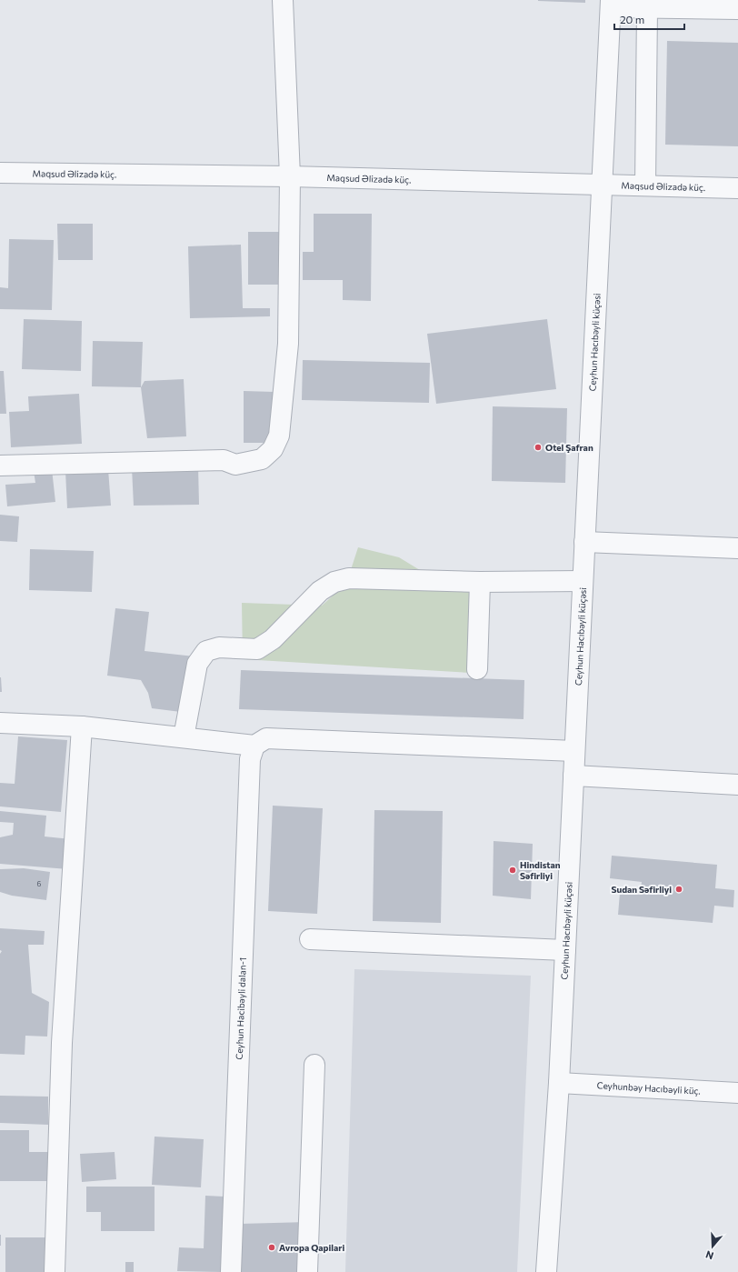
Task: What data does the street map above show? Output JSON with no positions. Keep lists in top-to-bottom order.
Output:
{
  "streets": {
    "street": [
      "Maqsud Əlizadə küç.",
      "Ceyhun Hacıbəyli küçəsi",
      "Ceyhun Hacibəyli dalan-1",
      "Ceyhunbəy Hacıbəyli küç."
    ]
  },
  "crossings": [
    ["Maqsud Əlizadə küç.", "Ceyhun Hacıbəyli küçəsi"],
    ["Ceyhun Hacıbəyli küçəsi", "Ceyhunbəy Hacıbəyli küç."]
  ],
  "places": [
    "Otel Şafran",
    "Hindistan Səfirliyi",
    "Sudan Səfirliyi",
    "Avropa Qapilari"
  ],
  "house_numbers": ["6"],
  "scale_bar": "20 m",
  "north": "bottom"
}
